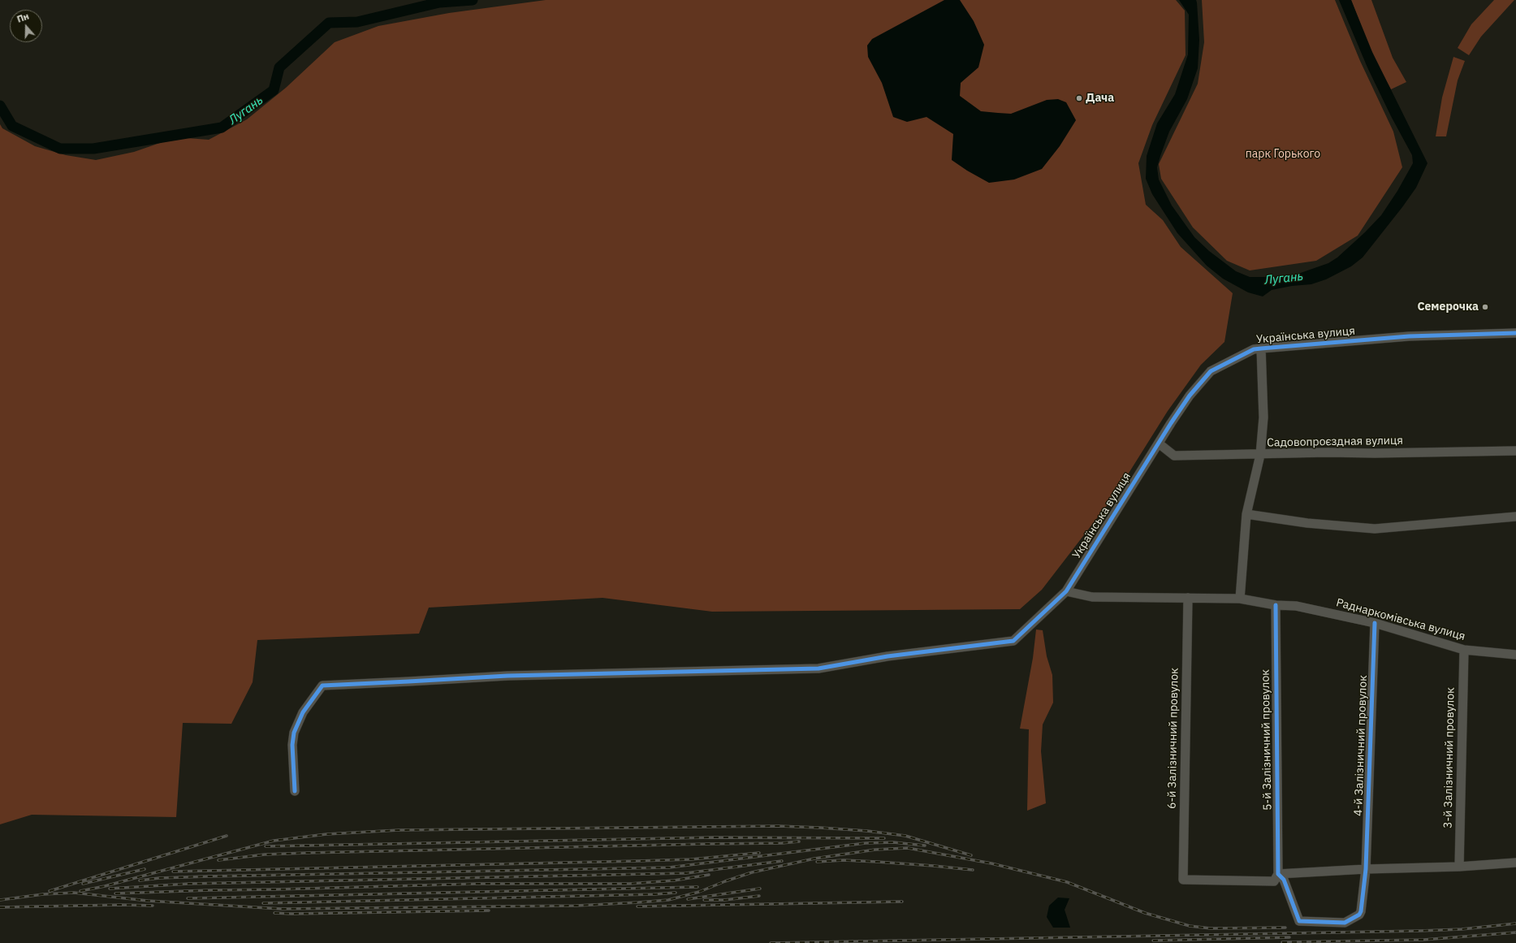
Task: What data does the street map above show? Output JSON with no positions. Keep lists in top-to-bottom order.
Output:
{
  "streets": {
    "street": [
      "Українська вулиця",
      "Садовопроєздная вулиця",
      "Раднаркомівська вулиця",
      "6-й Залізничний провулок",
      "5-й Залізничний провулок",
      "4-й Залізничний провулок",
      "3-й Залізничний провулок"
    ]
  },
  "crossings": [
    ["Українська вулиця", "Садовопроєздная вулиця"],
    ["Українська вулиця", "Раднаркомівська вулиця"],
    ["Раднаркомівська вулиця", "6-й Залізничний провулок"],
    ["Раднаркомівська вулиця", "5-й Залізничний провулок"],
    ["Раднаркомівська вулиця", "4-й Залізничний провулок"],
    ["Раднаркомівська вулиця", "3-й Залізничний провулок"],
    ["6-й Залізничний провулок", "5-й Залізничний провулок"],
    ["6-й Залізничний провулок", "4-й Залізничний провулок"],
    ["5-й Залізничний провулок", "4-й Залізничний провулок"]
  ],
  "water": ["Лугань"],
  "parks": ["парк Горького"],
  "places": ["Дача", "Семерочка"],
  "north": "top"
}
